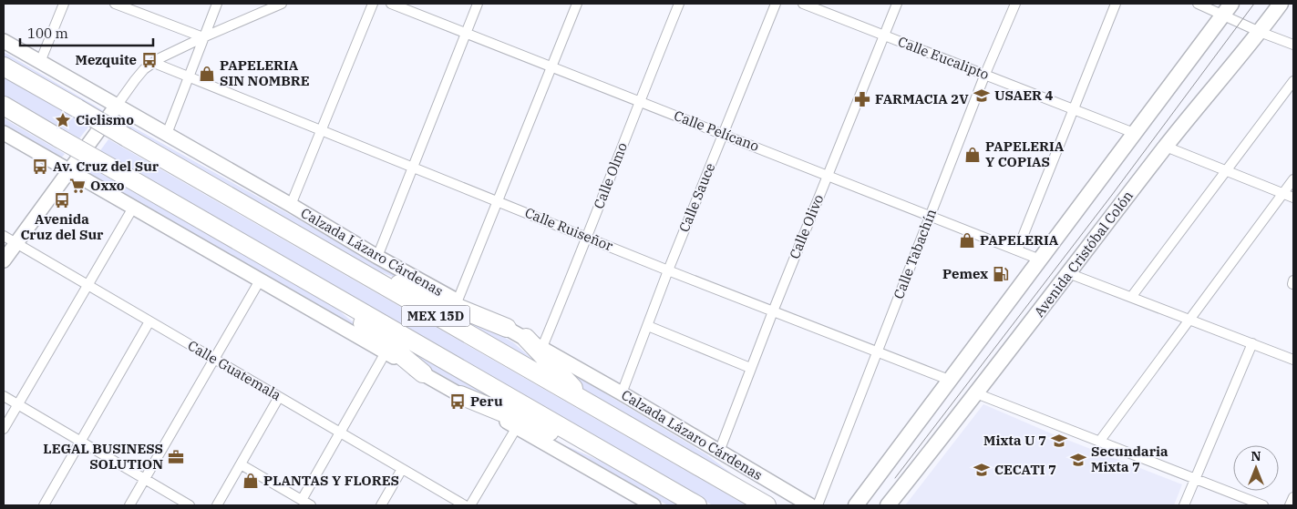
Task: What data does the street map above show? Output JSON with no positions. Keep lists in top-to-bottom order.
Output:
{
  "streets": {
    "highway": ["Calzada Lázaro Cárdenas", "MEX 15D"],
    "main road": ["Avenida Cristóbal Colón"],
    "street": [
      "Calle Eucalipto",
      "Calle Pelícano",
      "Calle Olmo",
      "Calle Sauce",
      "Calle Olivo",
      "Calle Ruiseñor",
      "Calle Tabachín",
      "Calle Guatemala"
    ]
  },
  "crossings": [
    ["Calle Eucalipto", "Calle Olivo"],
    ["Calle Eucalipto", "Calle Tabachín"],
    ["Calle Pelícano", "Calle Olmo"],
    ["Calle Pelícano", "Calle Sauce"],
    ["Calle Pelícano", "Calle Olivo"],
    ["Calle Pelícano", "Calle Tabachín"],
    ["Calle Olmo", "Calle Ruiseñor"],
    ["Calle Olmo", "Calzada Lázaro Cárdenas"],
    ["Calle Sauce", "Calle Ruiseñor"],
    ["Calle Sauce", "Calzada Lázaro Cárdenas"],
    ["Calle Olivo", "Calle Ruiseñor"],
    ["Calle Olivo", "Calzada Lázaro Cárdenas"],
    ["Calle Ruiseñor", "Calle Tabachín"]
  ],
  "places": {
    "bus stop": [
      "Mezquite",
      "Av. Cruz del Sur",
      "Avenida Cruz del Sur",
      "Peru"
    ],
    "shop": [
      "PAPELERIA SIN NOMBRE",
      "PAPELERIA Y COPIAS",
      "PAPELERIA",
      "PLANTAS Y FLORES"
    ],
    "school or university": [
      "USAER 4",
      "Mixta U 7",
      "Secundaria Mixta 7",
      "CECATI 7"
    ],
    "pharmacy": ["FARMACIA 2V"],
    "place": ["Ciclismo"],
    "supermarket": ["Oxxo"],
    "fuel station": ["Pemex"],
    "office": ["LEGAL BUSINESS SOLUTION"]
  },
  "scale_bar": "100 m",
  "north": "top"
}
